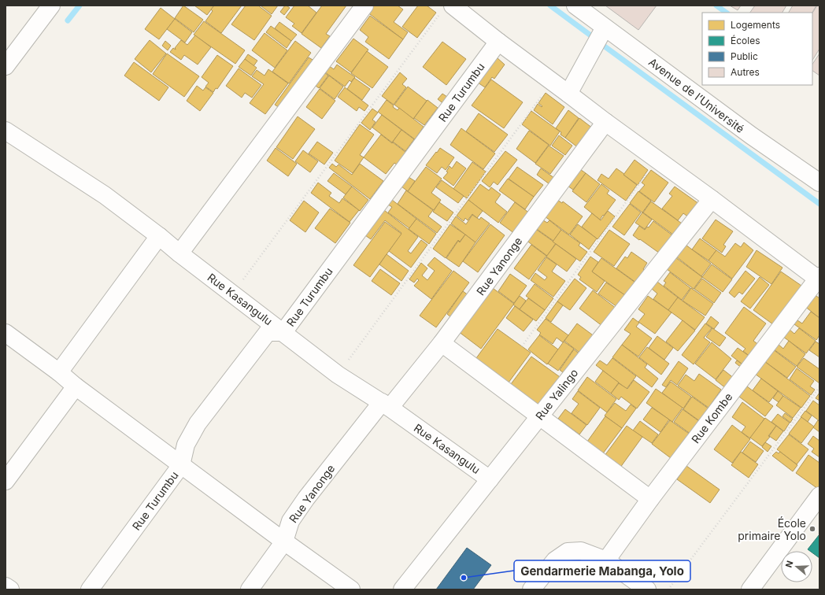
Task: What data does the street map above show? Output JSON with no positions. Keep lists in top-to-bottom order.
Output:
{
  "streets": {
    "street": [
      "Rue Turumbu",
      "Avenue de l’Université",
      "Rue Yanonge",
      "Rue Kasangulu",
      "Rue Yalingo",
      "Rue Kombe"
    ]
  },
  "crossings": [
    ["Rue Turumbu", "Rue Kasangulu"],
    ["Rue Yanonge", "Rue Kasangulu"],
    ["Rue Kasangulu", "Rue Yalingo"]
  ],
  "places": ["École primaire Yolo", "Gendarmerie Mabanga, Yolo"],
  "legend": [
    "Logements",
    "Écoles",
    "Public",
    "Autres"
  ],
  "north": "left"
}
